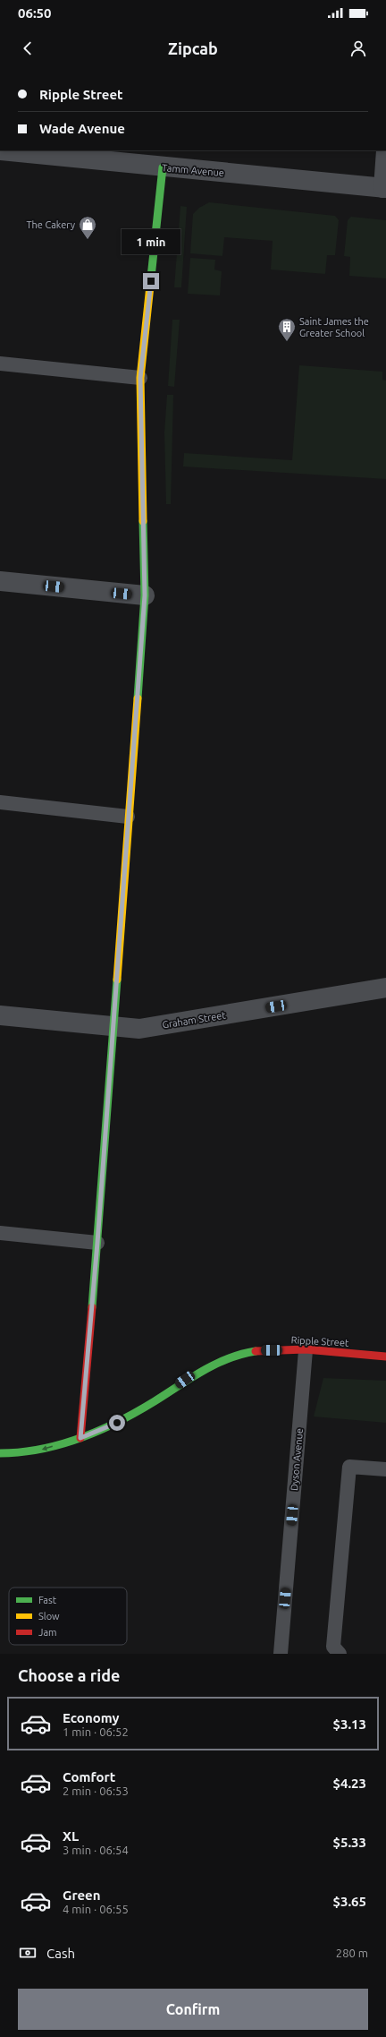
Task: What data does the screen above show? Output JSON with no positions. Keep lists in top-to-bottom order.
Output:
{
  "streets": {
    "street": ["Tamm Avenue", "Graham Street", "Ripple Street"],
    "lane": ["Dyson Avenue"]
  },
  "crossings": [
    ["Ripple Street", "Dyson Avenue"]
  ],
  "places": {
    "shop": ["The Cakery"],
    "building": ["Saint James the Greater School"]
  },
  "legend": ["Fast", "Slow", "Jam"],
  "page": {
    "status": "06:50",
    "header": "Zipcab",
    "banner": ["Ripple Street", "Wade Avenue"],
    "bubble": "1 min",
    "heading": "Choose a ride",
    "list": [
      {
        "name": "Economy",
        "note": "1 min · 06:52",
        "value": "$3.13"
      },
      {
        "name": "Comfort",
        "note": "2 min · 06:53",
        "value": "$4.23"
      },
      {
        "name": "XL",
        "note": "3 min · 06:54",
        "value": "$5.33"
      },
      {
        "name": "Green",
        "note": "4 min · 06:55",
        "value": "$3.65"
      }
    ],
    "pay": ["Cash", "280 m"],
    "buttons": "Confirm"
  }
}
